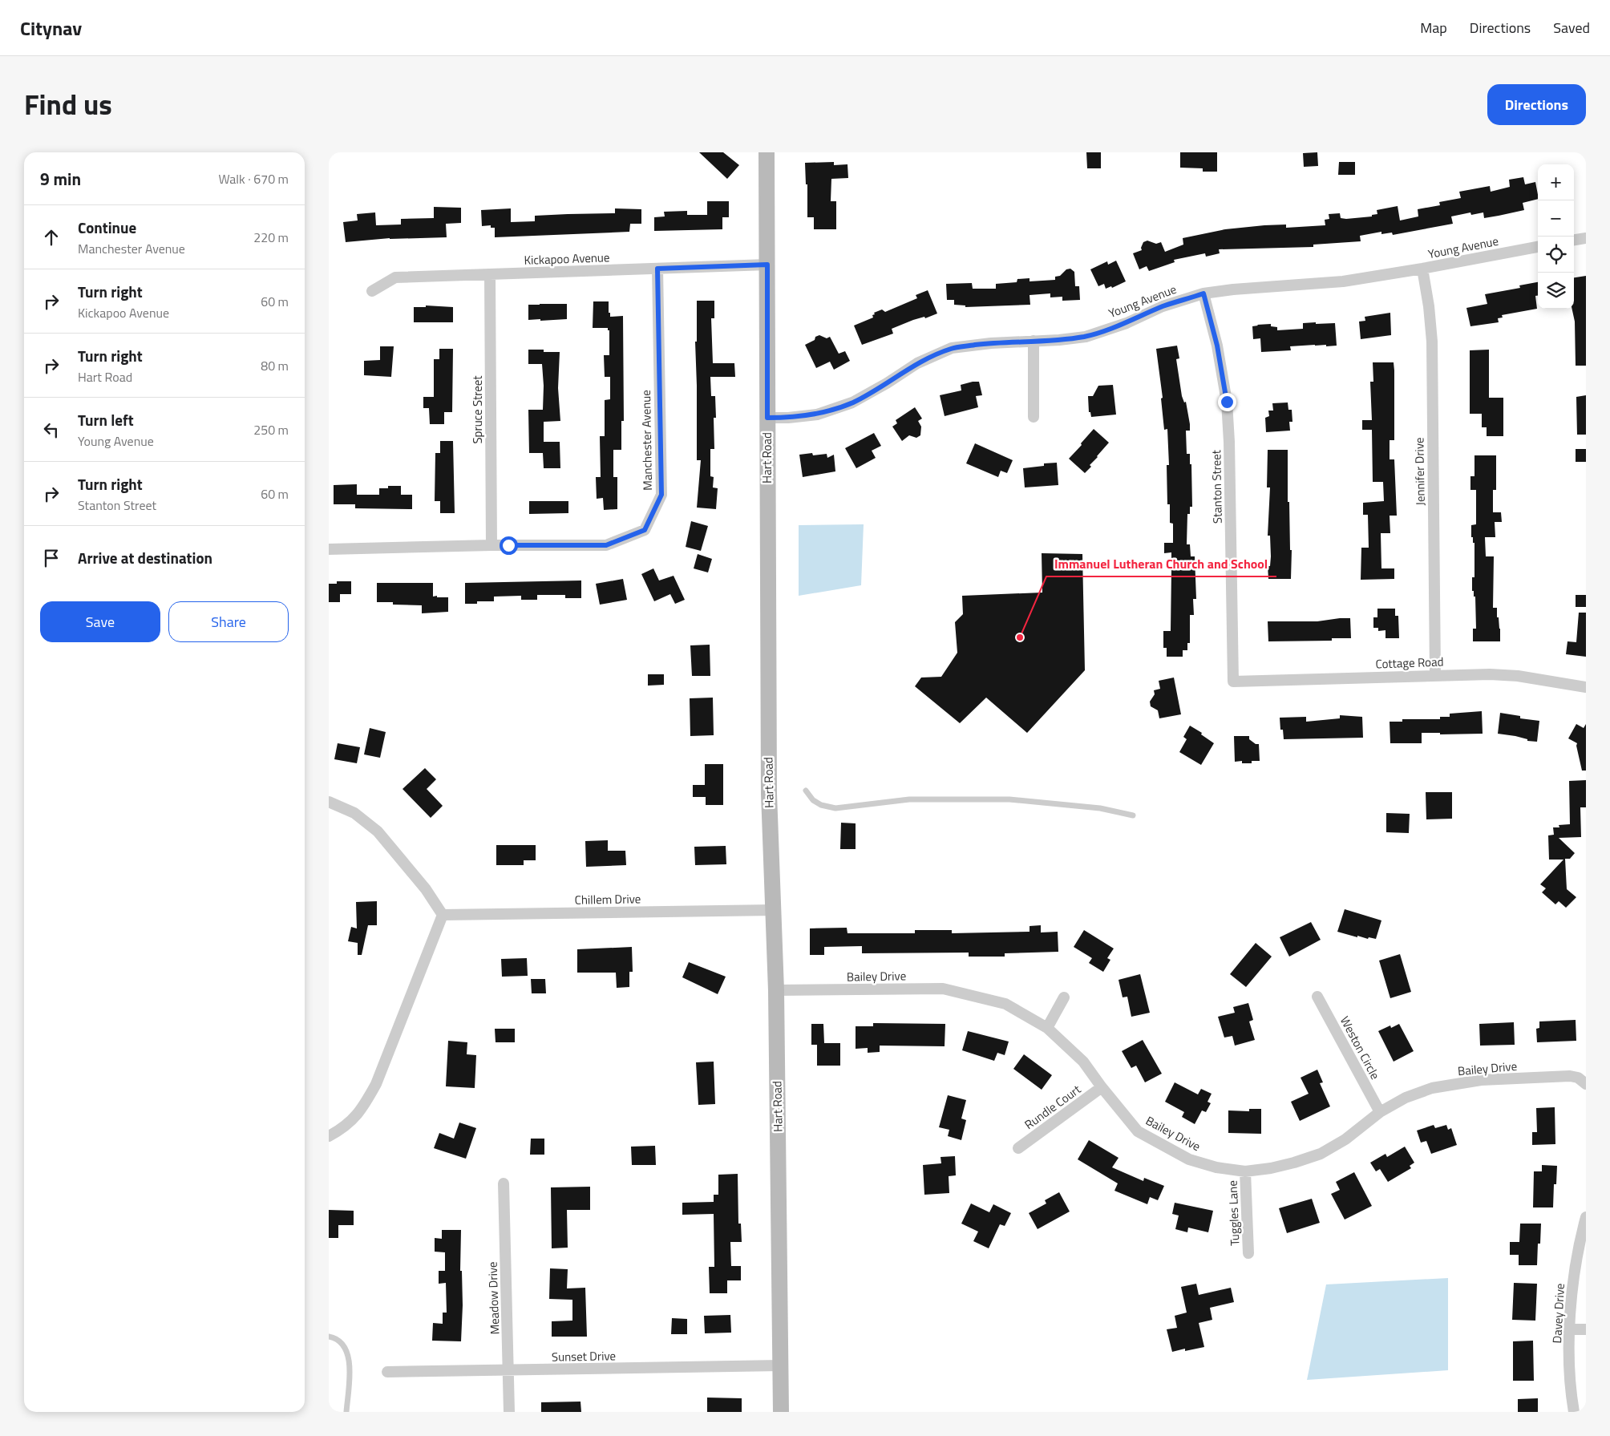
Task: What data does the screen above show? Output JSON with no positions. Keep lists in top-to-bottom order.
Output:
{
  "streets": {
    "street": [
      "Young Avenue",
      "Kickapoo Avenue",
      "Spruce Street",
      "Manchester Avenue",
      "Hart Road",
      "Jennifer Drive",
      "Stanton Street",
      "Cottage Road",
      "Chillem Drive",
      "Bailey Drive",
      "Weston Circle",
      "Rundle Court",
      "Tuggles Lane",
      "Meadow Drive",
      "Davey Drive",
      "Sunset Drive"
    ]
  },
  "crossings": [
    ["Young Avenue", "Hart Road"],
    ["Young Avenue", "Jennifer Drive"],
    ["Young Avenue", "Stanton Street"],
    ["Kickapoo Avenue", "Spruce Street"],
    ["Kickapoo Avenue", "Manchester Avenue"],
    ["Kickapoo Avenue", "Hart Road"],
    ["Spruce Street", "Manchester Avenue"],
    ["Hart Road", "Chillem Drive"],
    ["Hart Road", "Bailey Drive"],
    ["Hart Road", "Sunset Drive"],
    ["Jennifer Drive", "Cottage Road"],
    ["Stanton Street", "Cottage Road"],
    ["Bailey Drive", "Weston Circle"],
    ["Bailey Drive", "Rundle Court"],
    ["Bailey Drive", "Tuggles Lane"],
    ["Meadow Drive", "Sunset Drive"]
  ],
  "places": ["Immanuel Lutheran Church and School"],
  "page": {
    "header": "Citynav",
    "nav": ["Map", "Directions", "Saved"],
    "title": "Find us",
    "buttons": [
      "Directions",
      ["Save", "Share"]
    ],
    "heading": ["9 min", "Walk · 670 m"],
    "map_buttons": ["+", "−"],
    "list": [
      ["Continue", "Manchester Avenue", "220 m"],
      ["Turn right", "Kickapoo Avenue", "60 m"],
      ["Turn right", "Hart Road", "80 m"],
      ["Turn left", "Young Avenue", "250 m"],
      ["Turn right", "Stanton Street", "60 m"],
      "Arrive at destination"
    ]
  }
}
